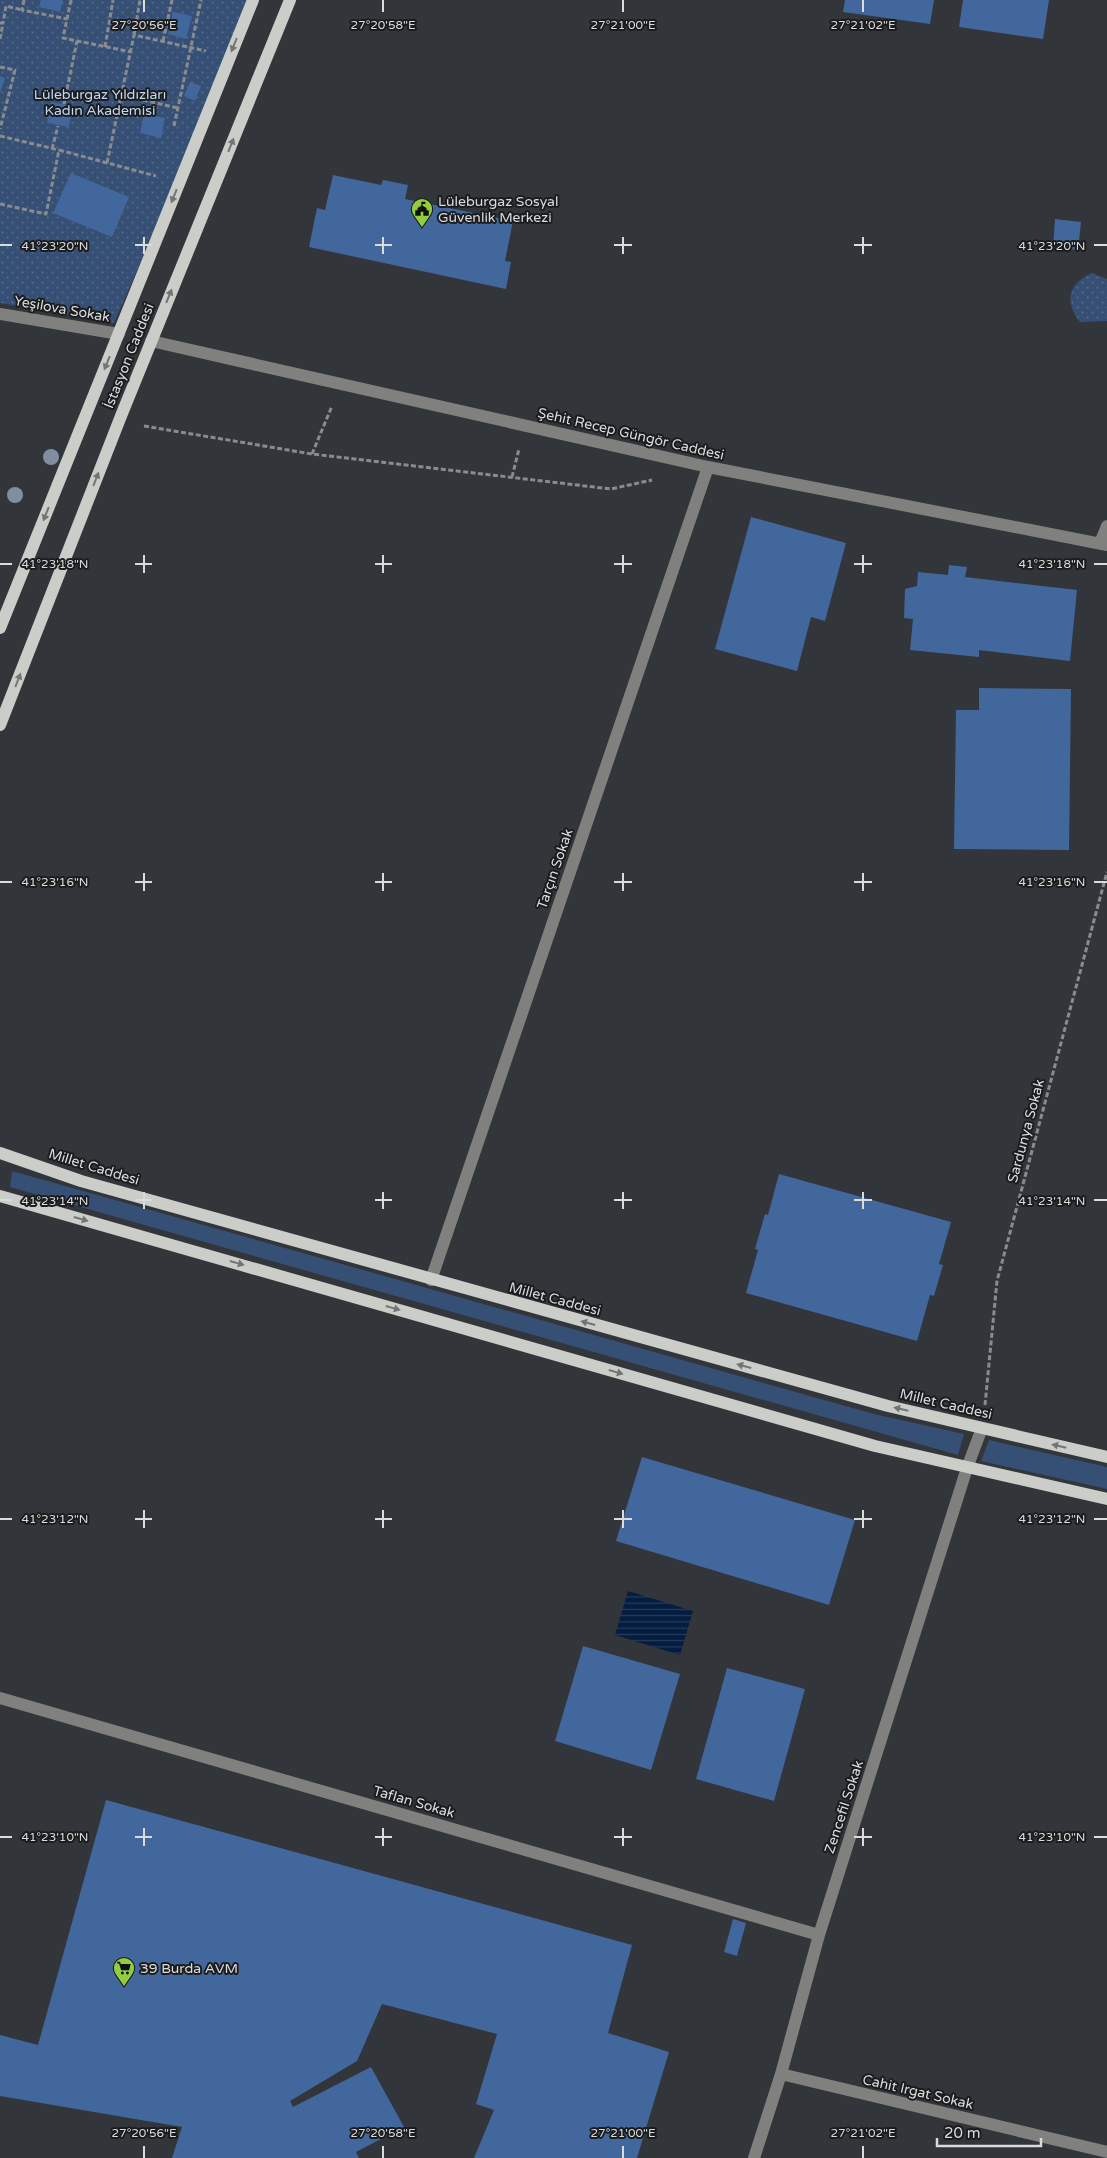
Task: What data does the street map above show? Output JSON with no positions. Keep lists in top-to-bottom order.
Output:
{
  "streets": {
    "main road": ["İstasyon Caddesi", "Millet Caddesi"],
    "street": [
      "Yeşilova Sokak",
      "Şehit Recep Güngör Caddesi",
      "Tarçın Sokak",
      "Taflan Sokak",
      "Zencefil Sokak",
      "Cahit Irgat Sokak"
    ],
    "path": ["Sardunya Sokak"]
  },
  "crossings": [
    ["Yeşilova Sokak", "İstasyon Caddesi"],
    ["İstasyon Caddesi", "Şehit Recep Güngör Caddesi"],
    ["Şehit Recep Güngör Caddesi", "Tarçın Sokak"],
    ["Tarçın Sokak", "Millet Caddesi"],
    ["Sardunya Sokak", "Millet Caddesi"],
    ["Sardunya Sokak", "Zencefil Sokak"],
    ["Millet Caddesi", "Zencefil Sokak"],
    ["Taflan Sokak", "Zencefil Sokak"],
    ["Zencefil Sokak", "Cahit Irgat Sokak"]
  ],
  "parks": ["Lüleburgaz Yıldızları Kadın Akademisi"],
  "places": {
    "public building": ["Lüleburgaz Sosyal Güvenlik Merkezi"],
    "supermarket": ["39 Burda AVM"]
  },
  "scale_bar": "20 m",
  "coordinates": [
    "27°20'56\"E",
    "27°20'58\"E",
    "27°21'00\"E",
    "27°21'02\"E",
    "41°23'20\"N",
    "41°23'18\"N",
    "41°23'16\"N",
    "41°23'14\"N",
    "41°23'12\"N",
    "41°23'10\"N"
  ]
}
